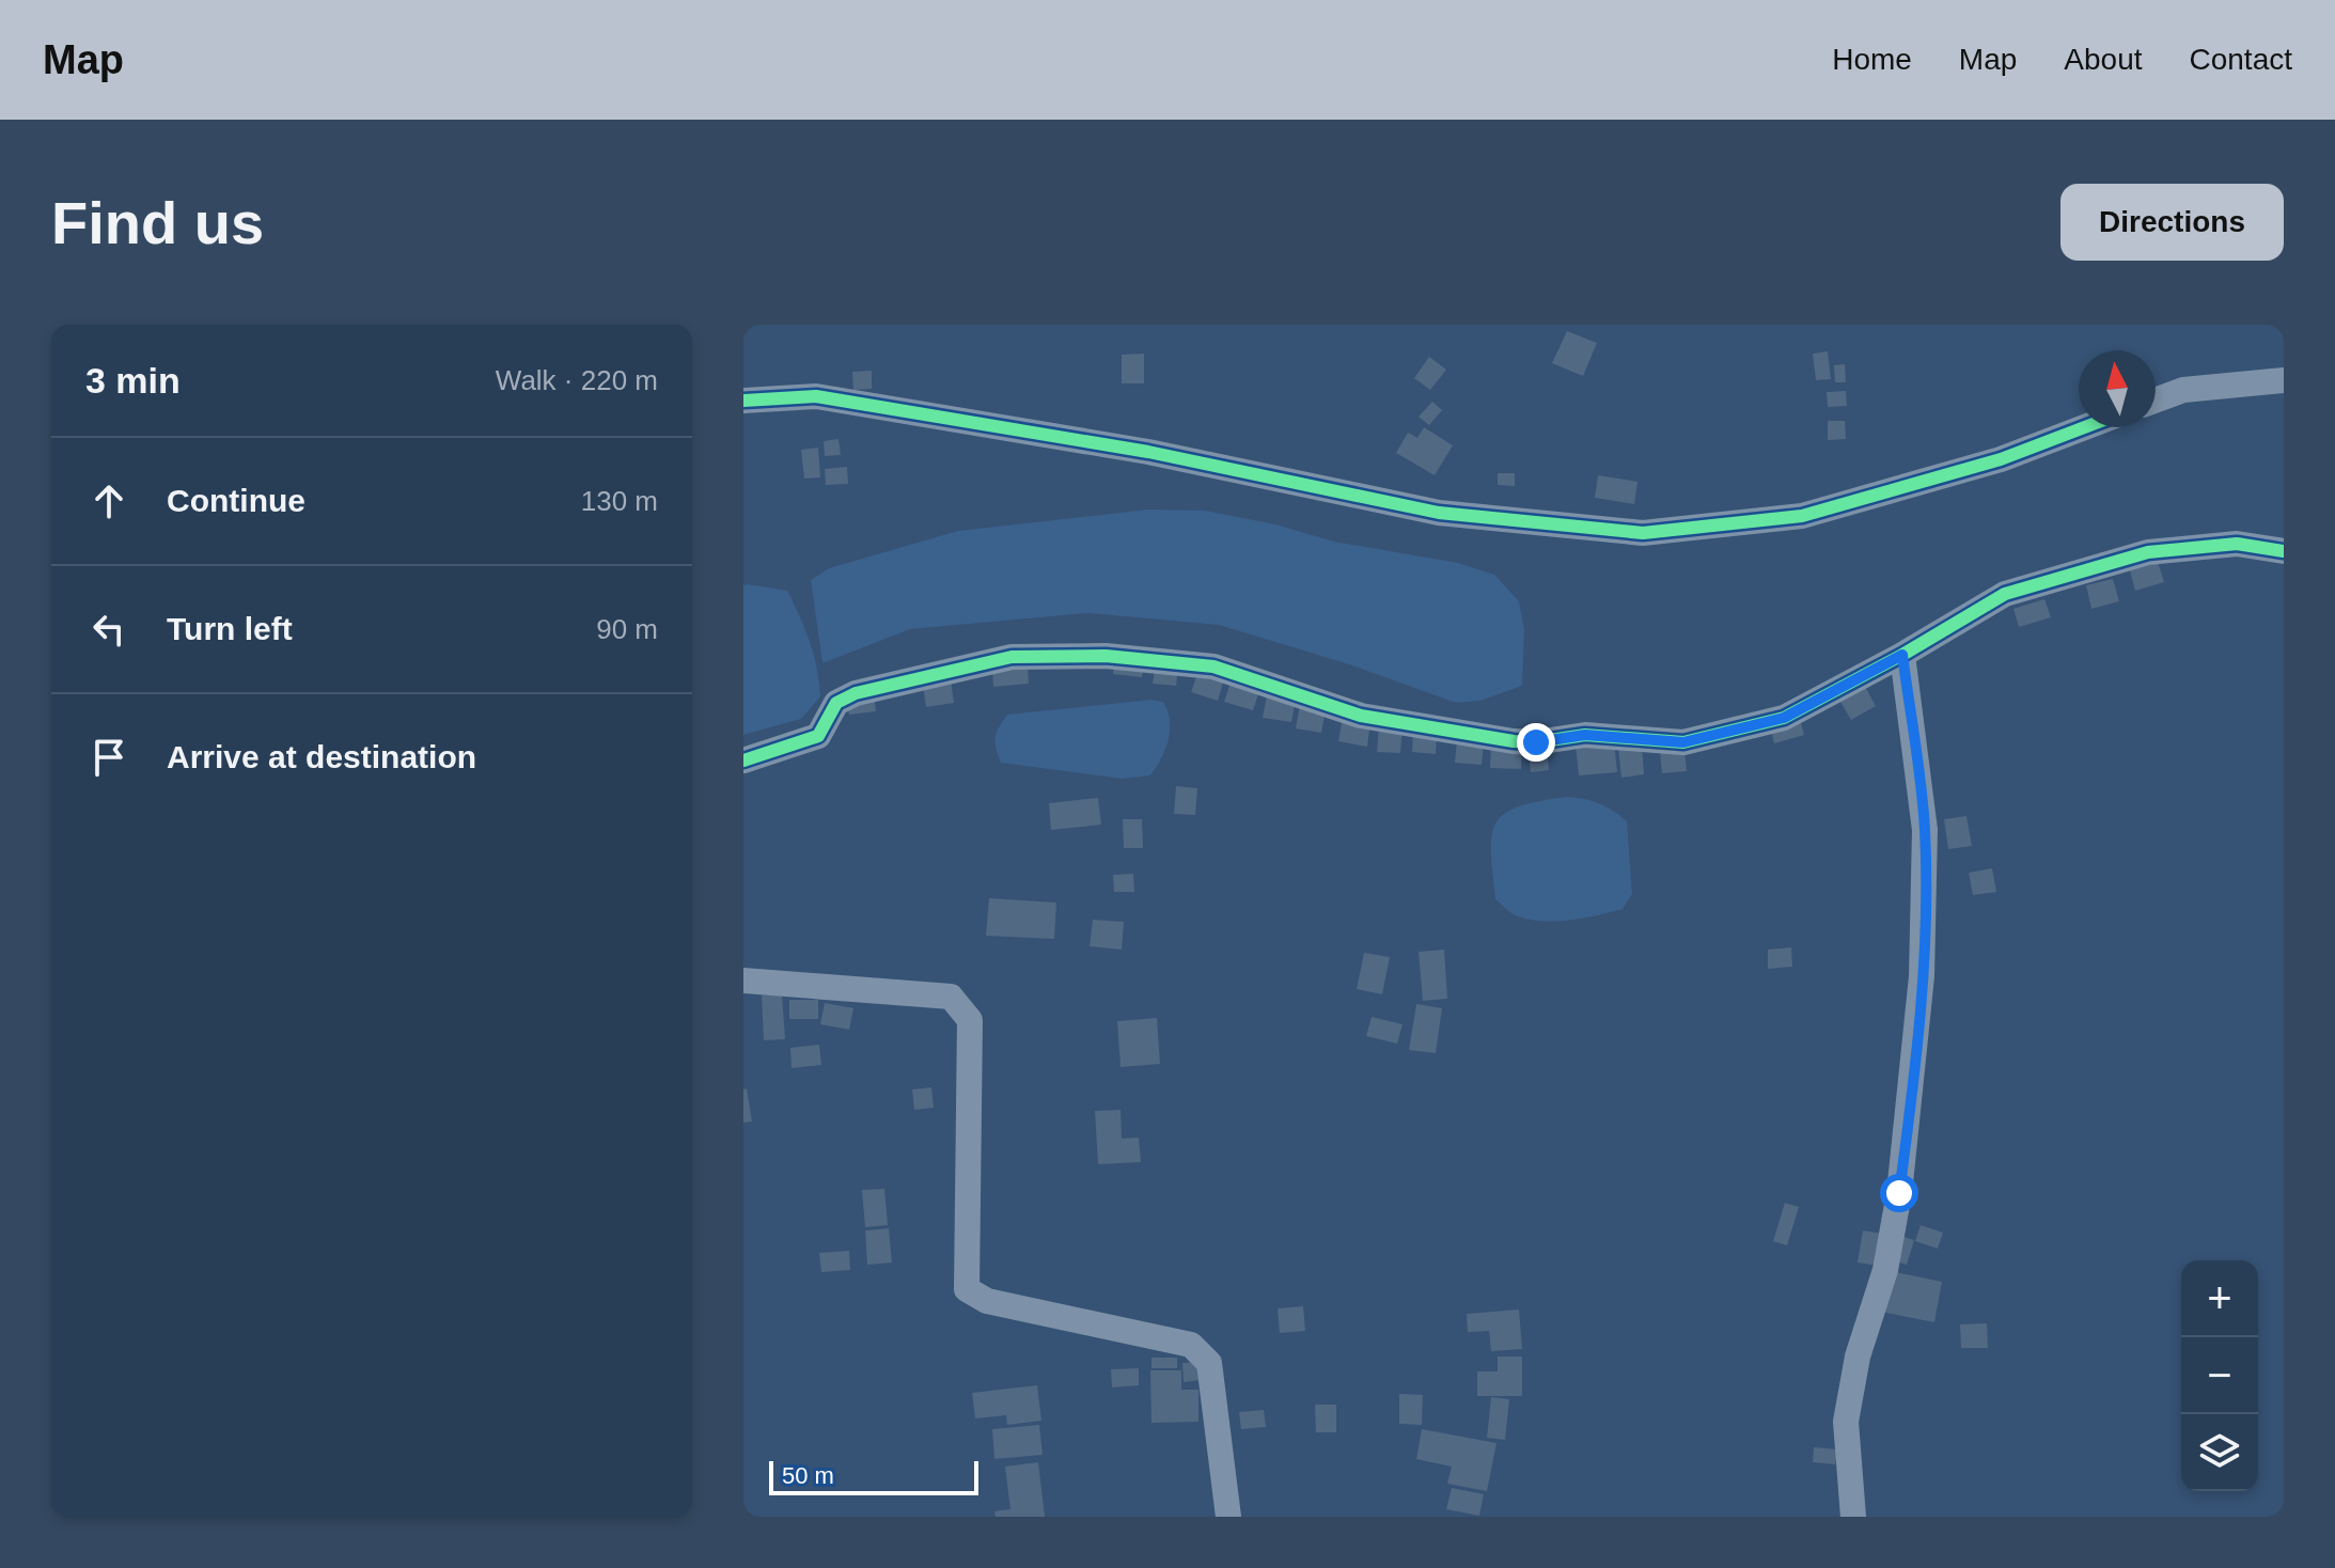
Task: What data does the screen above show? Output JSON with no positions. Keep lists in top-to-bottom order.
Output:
{
  "scale_bar": "50 m",
  "north": "top",
  "page": {
    "header": "Map",
    "nav": [
      "Home",
      "Map",
      "About",
      "Contact"
    ],
    "buttons": "Directions",
    "title": "Find us",
    "heading": ["3 min", "Walk · 220 m"],
    "list": [
      ["Continue", "130 m"],
      ["Turn left", "90 m"],
      "Arrive at destination"
    ],
    "map_buttons": ["+", "−"],
    "scale": "50 m"
  }
}
